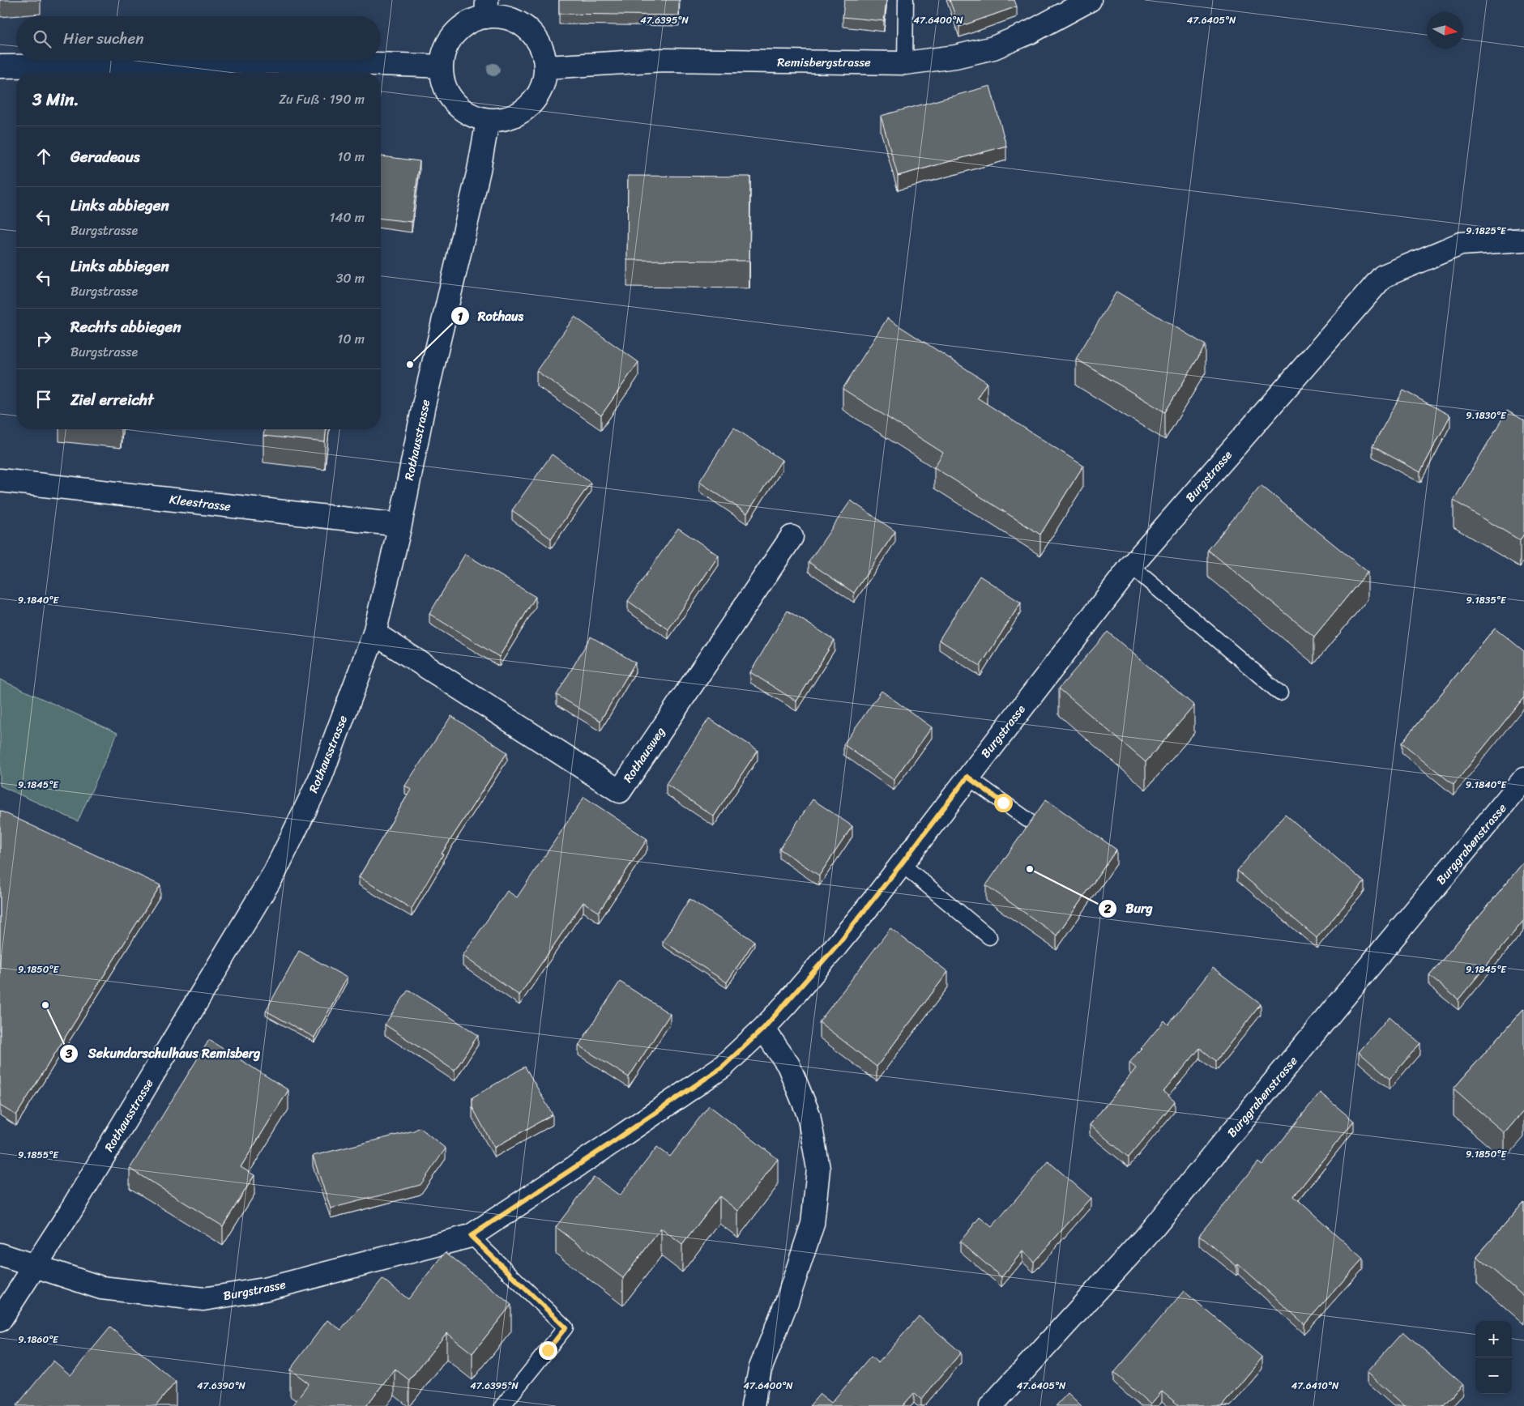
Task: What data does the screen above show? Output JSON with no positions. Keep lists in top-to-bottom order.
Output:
{
  "streets": {
    "street": [
      "Remisbergstrasse",
      "Rothausstrasse",
      "Burgstrasse",
      "Kleestrasse",
      "Rothausweg",
      "Burggrabenstrasse"
    ]
  },
  "crossings": [
    ["Remisbergstrasse", "Rothausstrasse"],
    ["Rothausstrasse", "Burgstrasse"],
    ["Rothausstrasse", "Kleestrasse"],
    ["Rothausstrasse", "Rothausweg"]
  ],
  "places": ["Rothaus", "Burg", "Sekundarschulhaus Remisberg"],
  "north": "right",
  "page": {
    "search": "Hier suchen",
    "heading": ["3 Min.", "Zu Fuß · 190 m"],
    "list": [
      ["Geradeaus", "10 m"],
      ["Links abbiegen", "Burgstrasse", "140 m"],
      ["Links abbiegen", "Burgstrasse", "30 m"],
      ["Rechts abbiegen", "Burgstrasse", "10 m"],
      "Ziel erreicht"
    ],
    "map_buttons": ["+", "−"]
  },
  "coordinates": [
    "47.6395°N",
    "47.6400°N",
    "47.6405°N",
    "9.1825°E",
    "9.1830°E",
    "9.1835°E",
    "9.1840°E",
    "9.1845°E",
    "9.1850°E",
    "9.1855°E",
    "9.1860°E",
    "47.6390°N",
    "47.6410°N"
  ]
}
